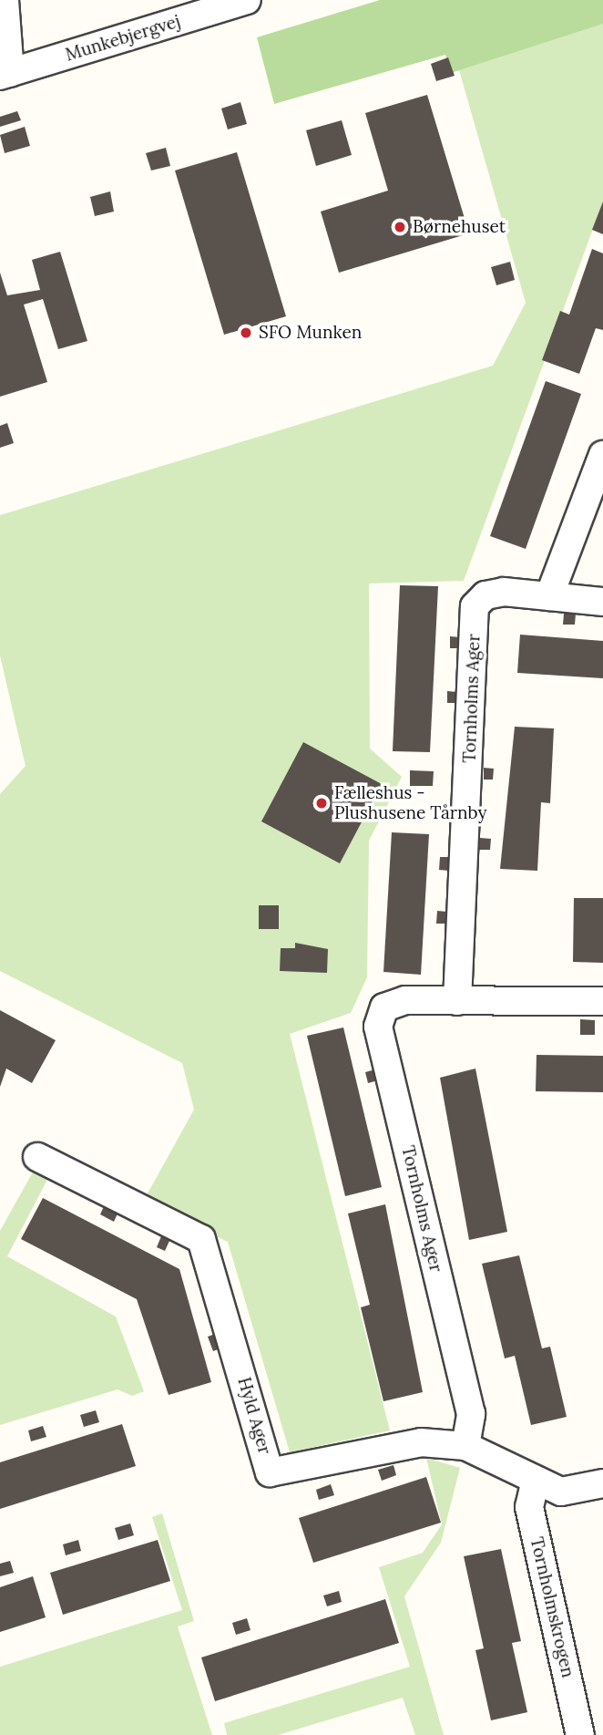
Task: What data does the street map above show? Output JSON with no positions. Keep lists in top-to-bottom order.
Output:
{
  "streets": {
    "street": [
      "Munkebjergvej",
      "Tornholms Ager",
      "Hyld Ager",
      "Tornholmskrogen"
    ]
  },
  "crossings": [
    ["Tornholms Ager", "Hyld Ager"],
    ["Hyld Ager", "Tornholmskrogen"]
  ],
  "places": ["Børnehuset", "SFO Munken", "Fælleshus - Plushusene Tårnby"]
}
